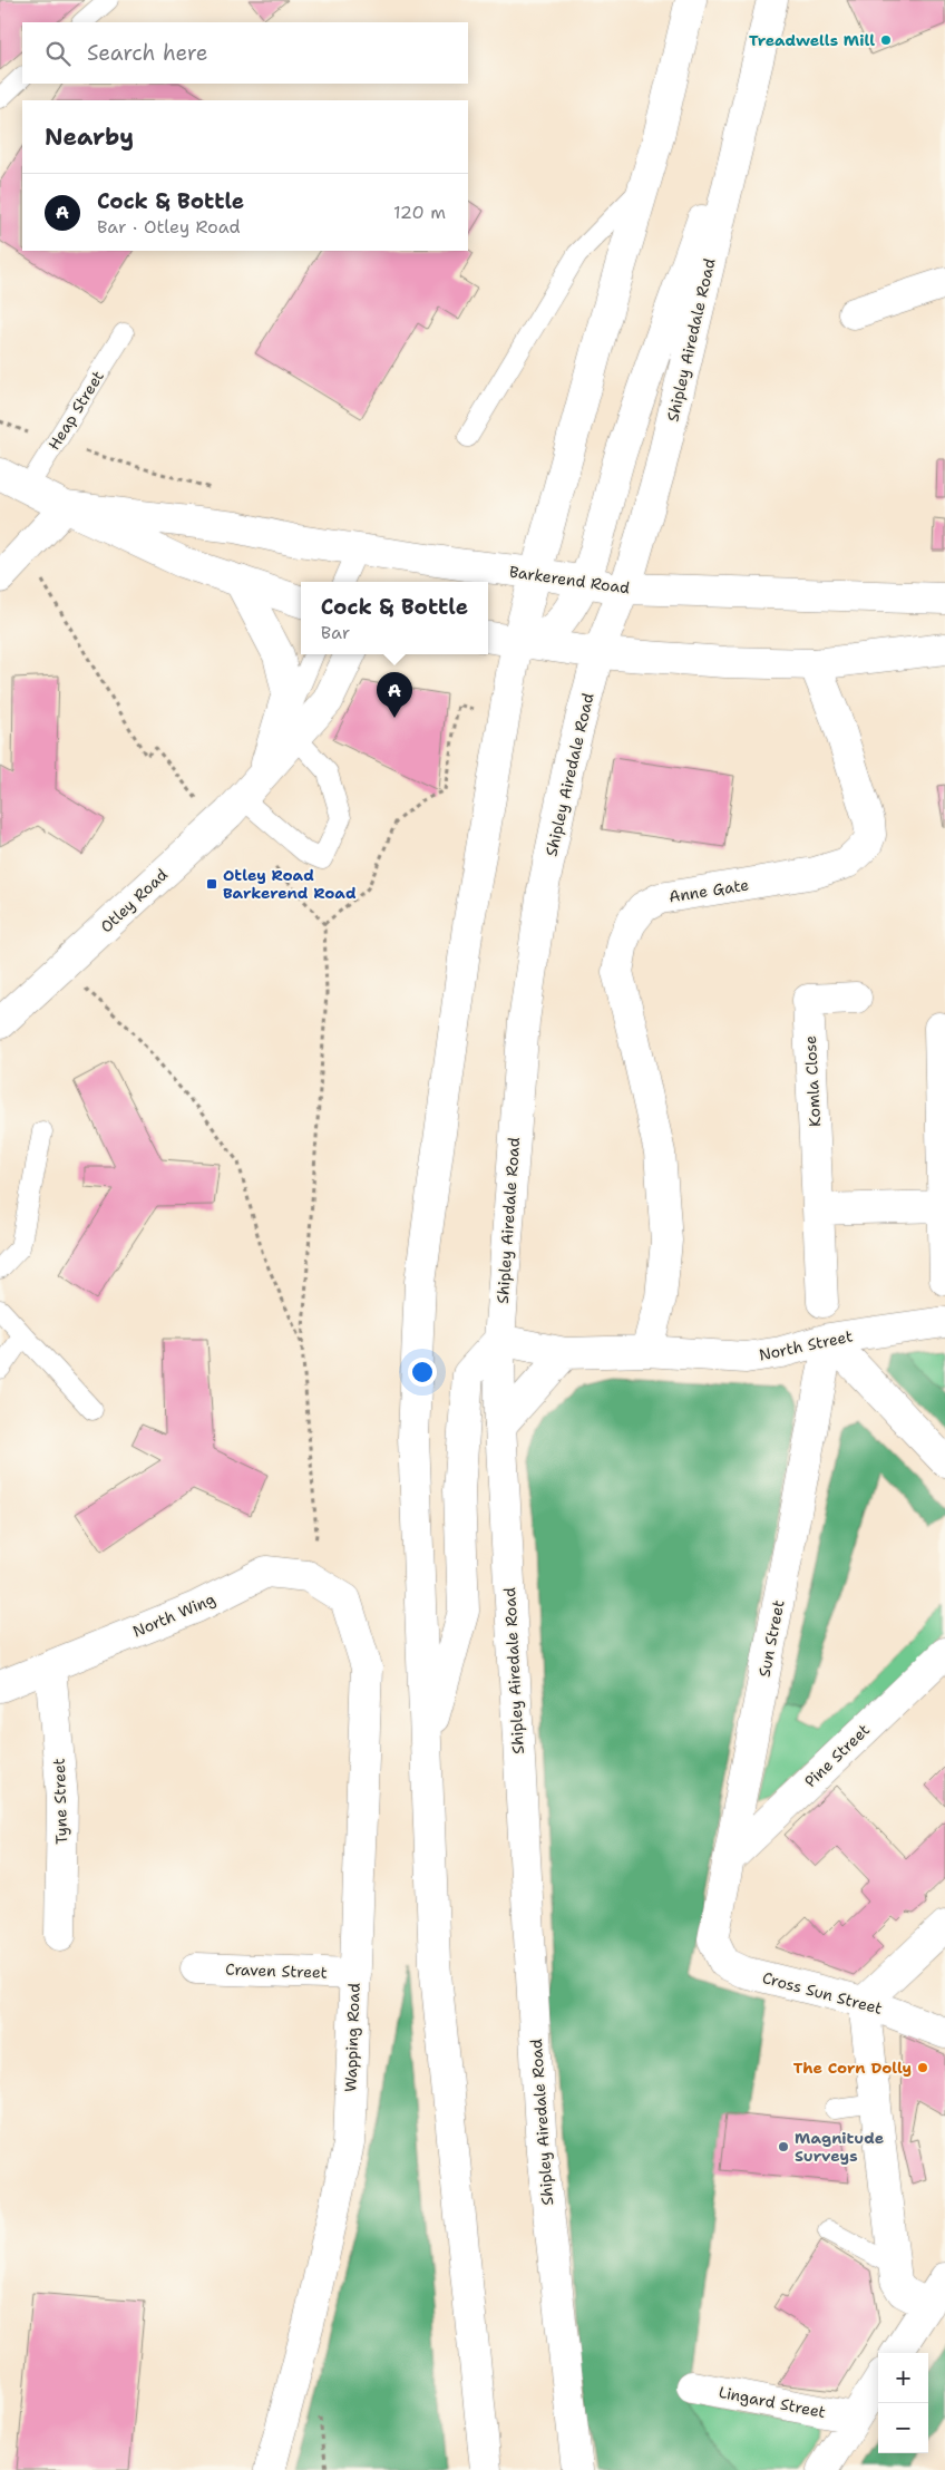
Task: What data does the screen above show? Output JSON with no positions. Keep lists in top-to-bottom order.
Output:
{
  "streets": {
    "street": [
      "Shipley Airedale Road",
      "Barkerend Road",
      "Anne Gate",
      "Otley Road",
      "Komla Close",
      "North Street",
      "North Wing",
      "Sun Street",
      "Pine Street",
      "Tyne Street",
      "Craven Street",
      "Cross Sun Street",
      "Wapping Road",
      "Lingard Street"
    ],
    "lane": ["Heap Street"]
  },
  "crossings": [
    ["Shipley Airedale Road", "Barkerend Road"],
    ["Shipley Airedale Road", "North Street"],
    ["Heap Street", "Barkerend Road"],
    ["Barkerend Road", "Otley Road"],
    ["Anne Gate", "North Street"],
    ["North Street", "Sun Street"],
    ["North Wing", "Tyne Street"],
    ["North Wing", "Wapping Road"],
    ["Sun Street", "Pine Street"],
    ["Sun Street", "Cross Sun Street"],
    ["Craven Street", "Wapping Road"]
  ],
  "places": {
    "other": ["Treadwells Mill", "The Corn Dolly", "Magnitude Surveys"],
    "transit": ["Otley Road Barkerend Road"]
  },
  "page": {
    "search": "Search here",
    "heading": "Nearby",
    "list": [
      {
        "mark": "A",
        "name": "Cock & Bottle",
        "note": "Bar · Otley Road",
        "value": "120 m"
      }
    ],
    "popup": ["Cock & Bottle", "Bar"],
    "pins": "A",
    "map_buttons": ["+", "−"]
  }
}
